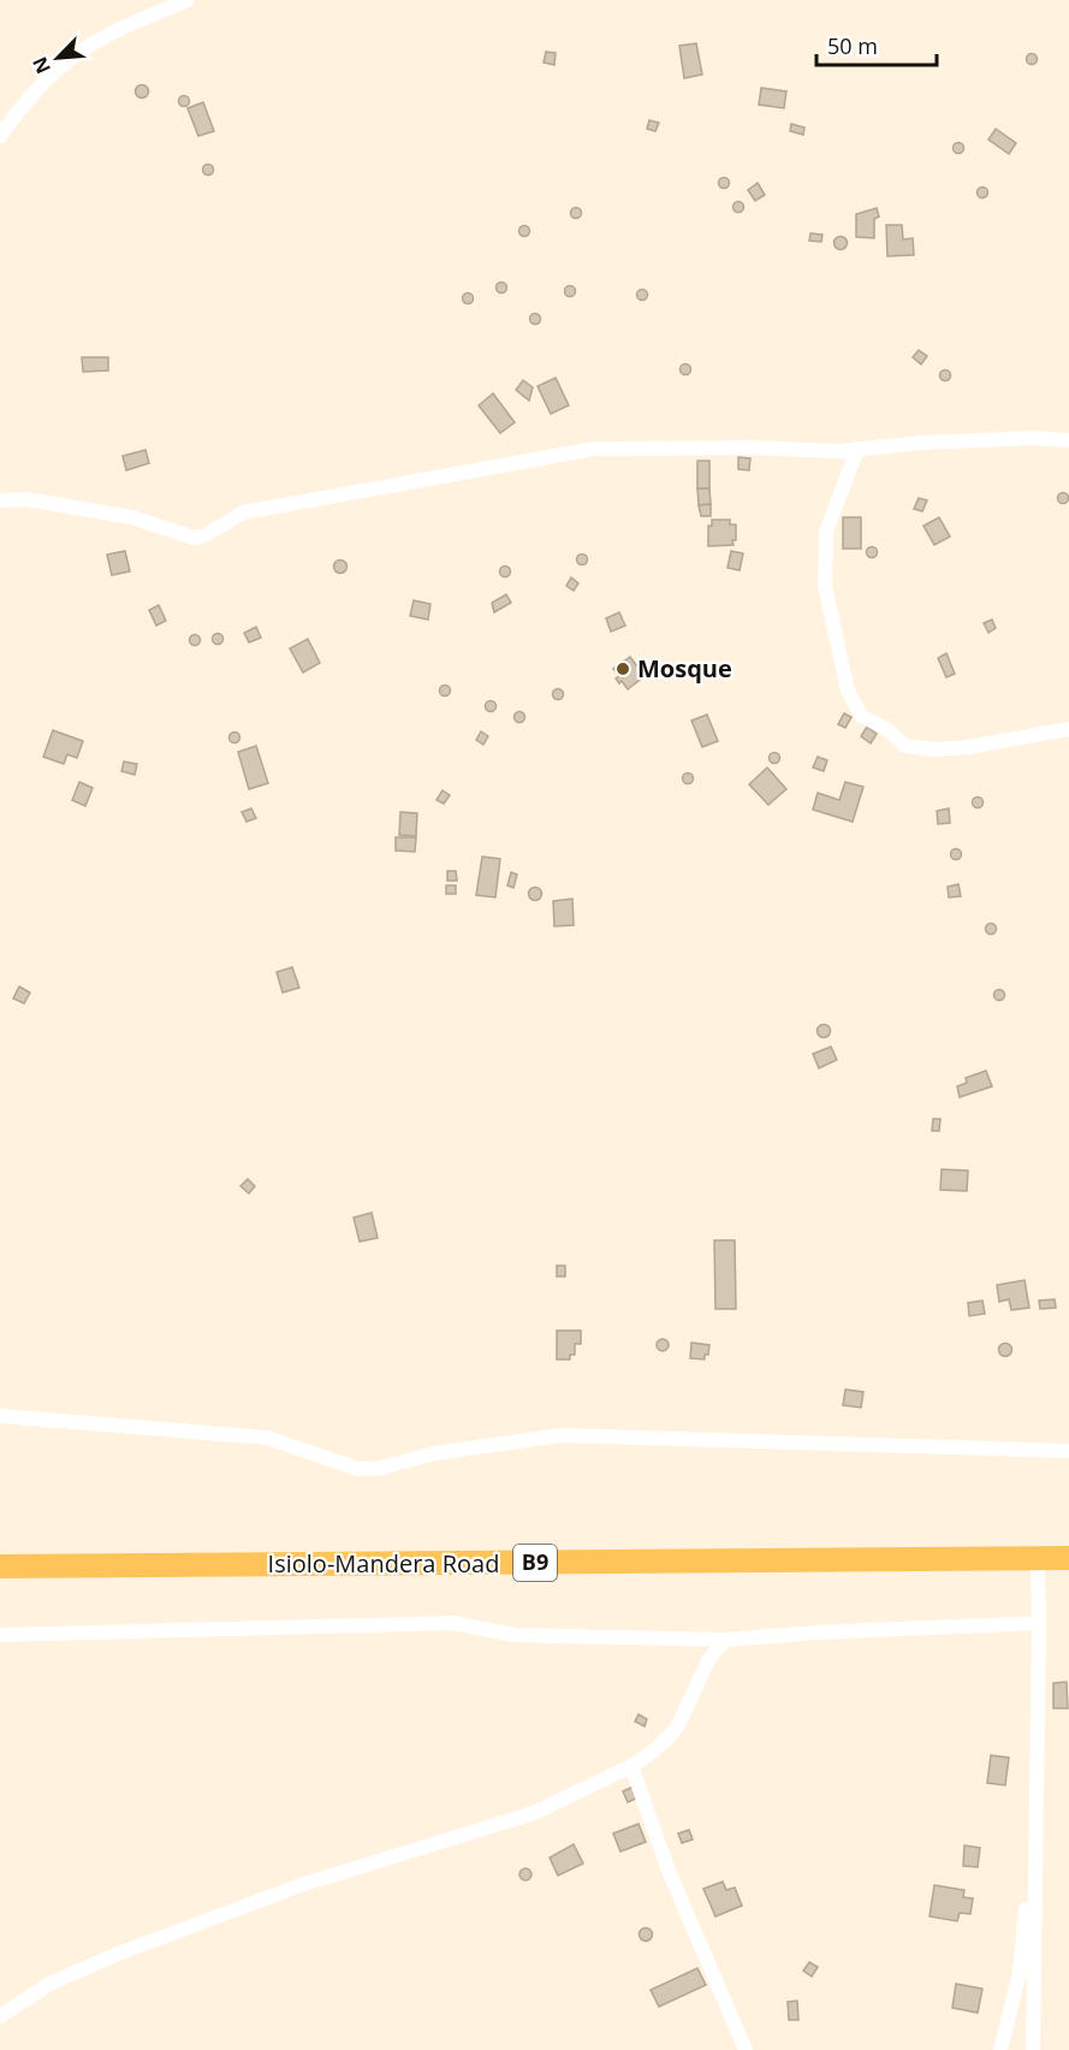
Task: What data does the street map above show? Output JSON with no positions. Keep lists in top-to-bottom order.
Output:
{
  "streets": {
    "highway": ["B9", "Isiolo-Mandera Road"]
  },
  "places": ["Mosque"],
  "scale_bar": "50 m",
  "north": "bottom left"
}
